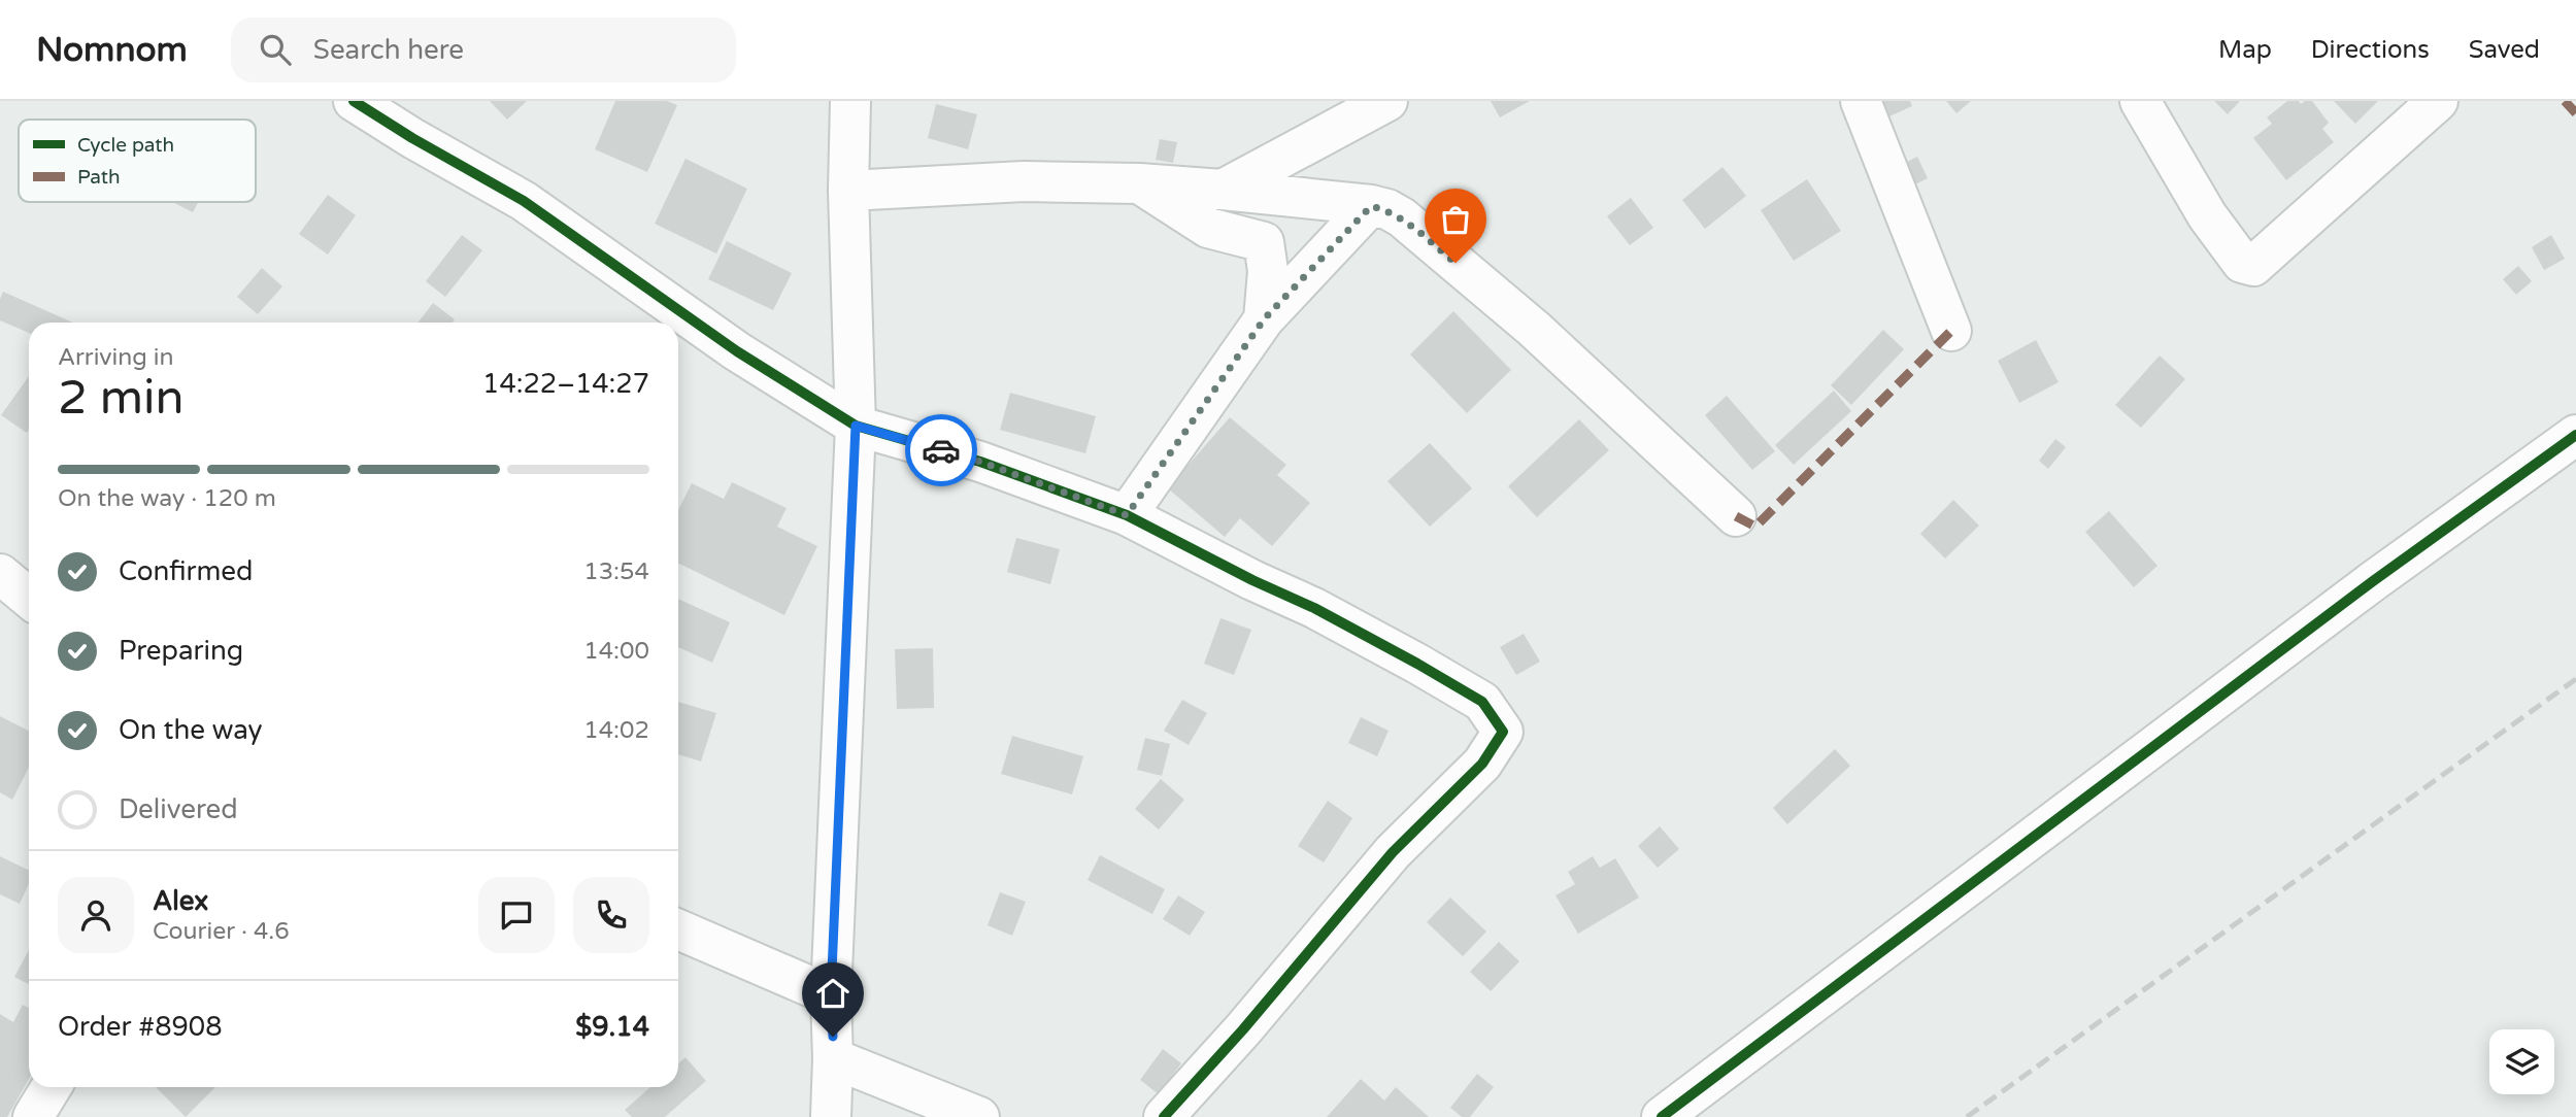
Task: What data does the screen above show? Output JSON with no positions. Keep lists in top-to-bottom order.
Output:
{
  "legend": ["Cycle path", "Path"],
  "page": {
    "header": "Nomnom",
    "search": "Search here",
    "nav": ["Map", "Directions", "Saved"],
    "heading": ["2 min", "Arriving in", "14:22–14:27"],
    "panel": [
      "Alex",
      "Courier · 4.6",
      "Order #8908",
      "$9.14"
    ],
    "bar": "On the way · 120 m",
    "list": [
      ["Confirmed", "13:54"],
      ["Preparing", "14:00"],
      ["On the way", "14:02"],
      "Delivered"
    ]
  }
}
